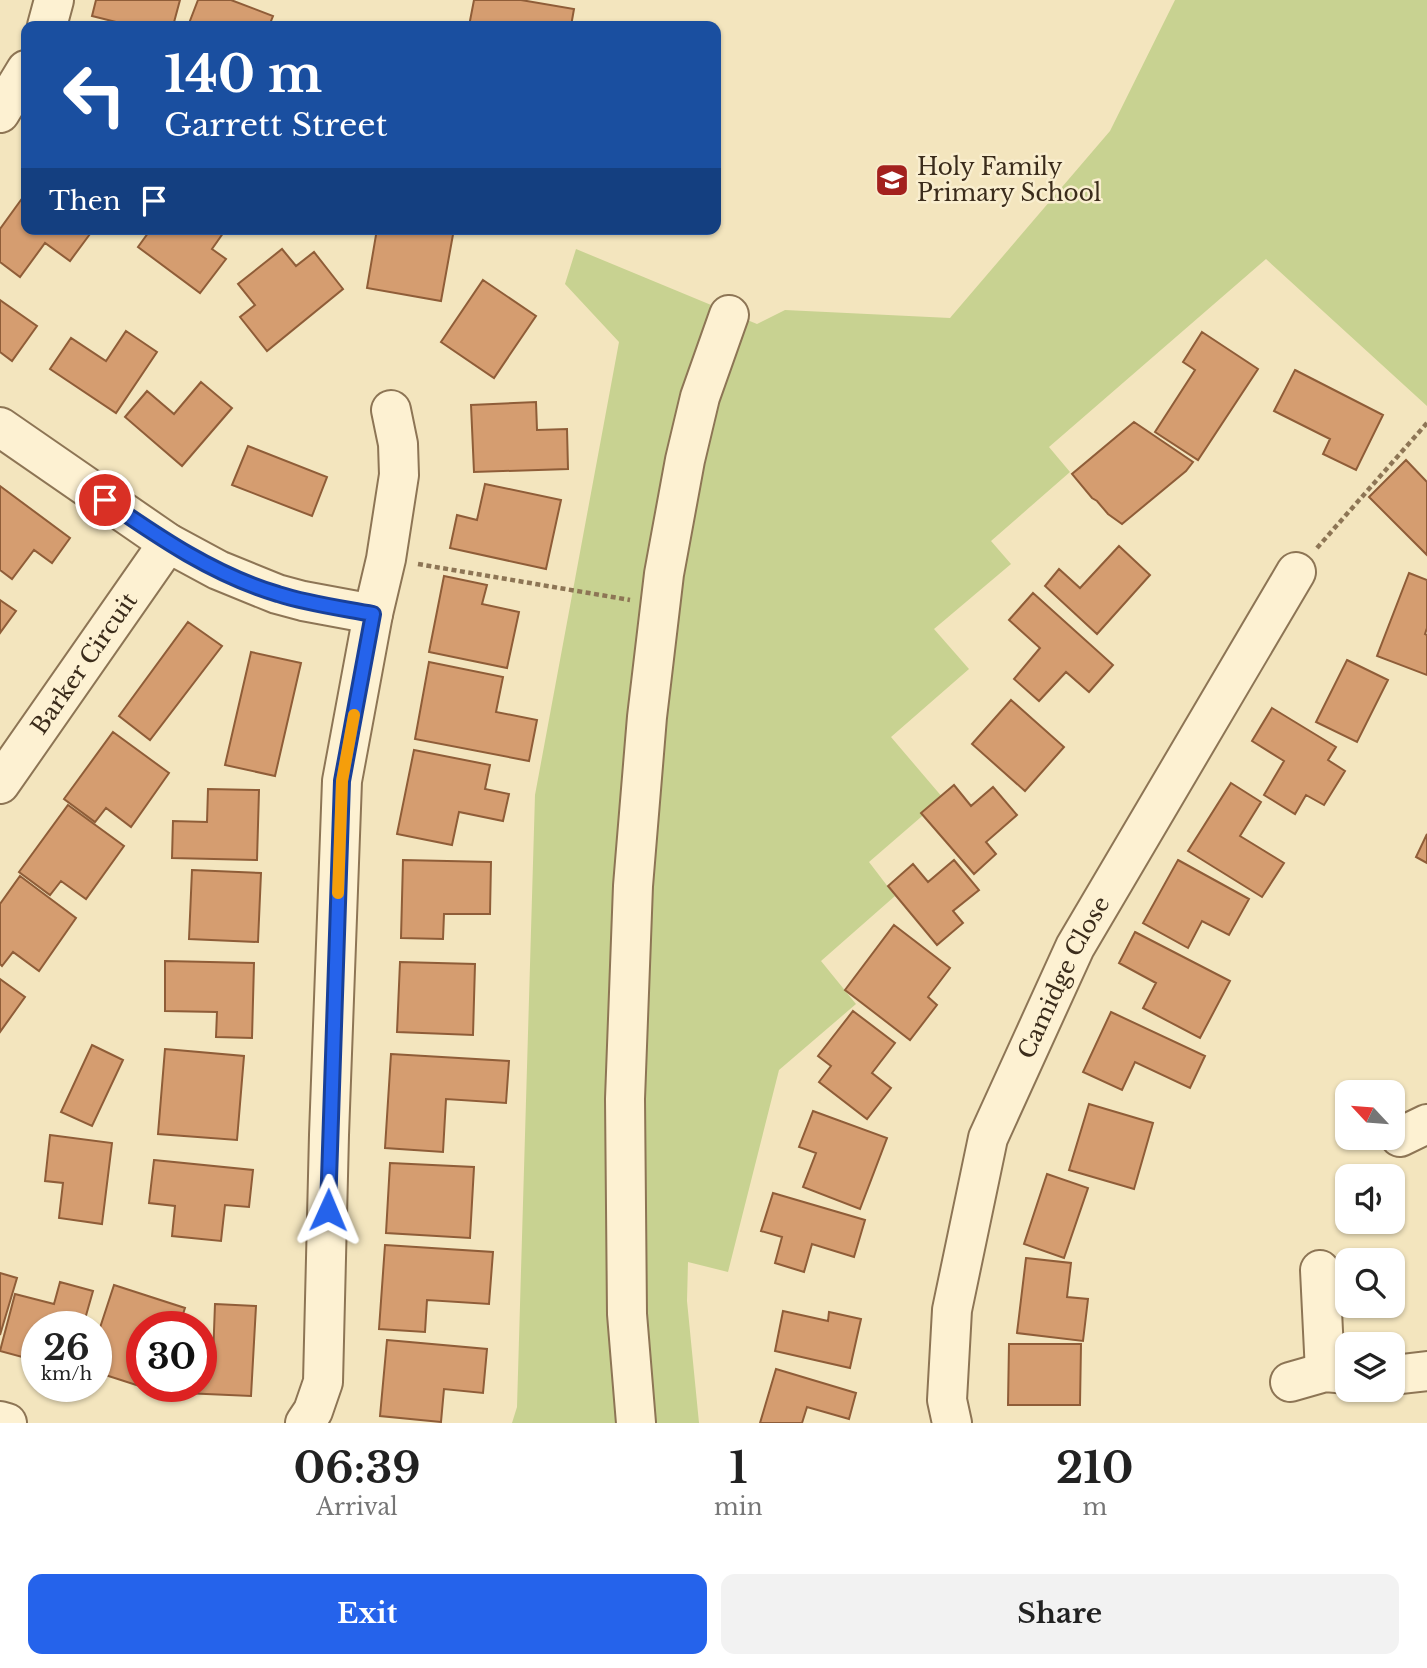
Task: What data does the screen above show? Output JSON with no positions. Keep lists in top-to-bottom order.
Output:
{
  "streets": {
    "street": ["Barker Circuit", "Camidge Close"]
  },
  "places": {
    "school or university": ["Holy Family Primary School"]
  },
  "north": "top left",
  "page": {
    "turn": ["140 m", "Garrett Street"],
    "then": "Then",
    "speed": "26 km/h",
    "limit": "30",
    "eta": [
      "06:39",
      "Arrival",
      "1",
      "min",
      "210",
      "m"
    ],
    "buttons": ["Exit", "Share"]
  }
}
